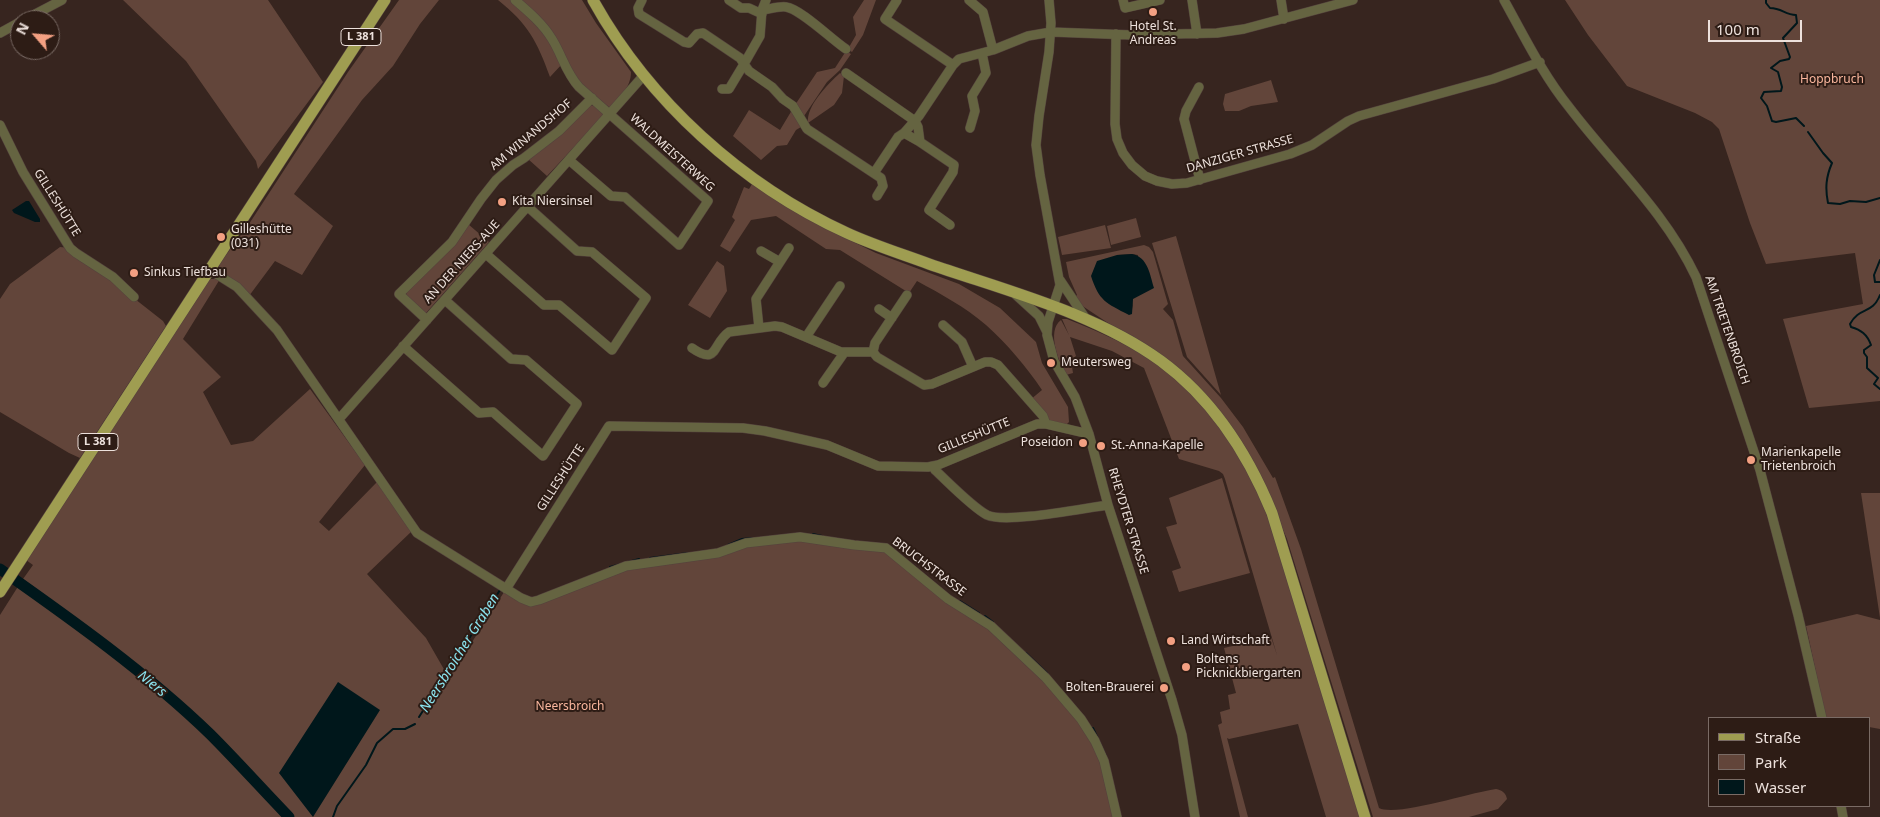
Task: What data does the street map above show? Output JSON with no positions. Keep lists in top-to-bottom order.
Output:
{
  "streets": {
    "main road": ["L 381"],
    "street": [
      "AM WINANDSHOF",
      "WALDMEISTERWEG",
      "DANZIGER STRASSE",
      "GILLESHÜTTE",
      "AN DER NIERS-AUE",
      "AM TRIETENBROICH",
      "RHEYDTER STRASSE",
      "BRUCHSTRASSE"
    ]
  },
  "crossings": [
    ["AM WINANDSHOF", "AN DER NIERS-AUE"],
    ["WALDMEISTERWEG", "AN DER NIERS-AUE"],
    ["DANZIGER STRASSE", "AM TRIETENBROICH"],
    ["GILLESHÜTTE", "RHEYDTER STRASSE"],
    ["GILLESHÜTTE", "BRUCHSTRASSE"]
  ],
  "water": ["Neersbroicher Graben", "Niers"],
  "parks": ["Hoppbruch", "Neersbroich"],
  "places": [
    "Hotel St. Andreas",
    "Kita Niersinsel",
    "Gilleshütte (031)",
    "Sinkus Tiefbau",
    "Meutersweg",
    "Poseidon",
    "St.-Anna-Kapelle",
    "Marienkapelle Trietenbroich",
    "Land Wirtschaft",
    "Boltens Picknickbiergarten",
    "Bolten-Brauerei"
  ],
  "legend": ["Straße", "Park", "Wasser"],
  "scale_bar": "100 m",
  "north": "top left"
}
